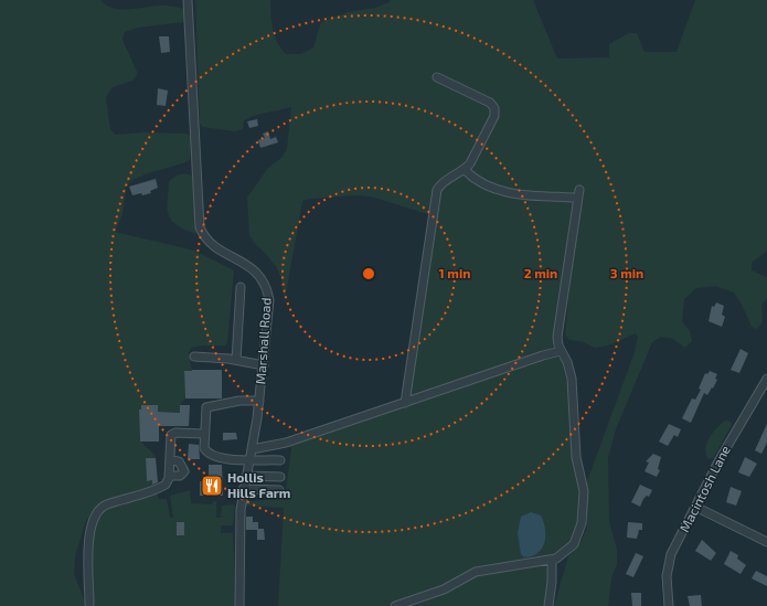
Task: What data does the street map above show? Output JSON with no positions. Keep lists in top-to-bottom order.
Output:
{
  "streets": {
    "street": ["Marshall Road", "Macintosh Lane"]
  },
  "places": {
    "restaurant": ["Hollis Hills Farm"]
  },
  "rings": ["1 min", "2 min", "3 min"]
}
